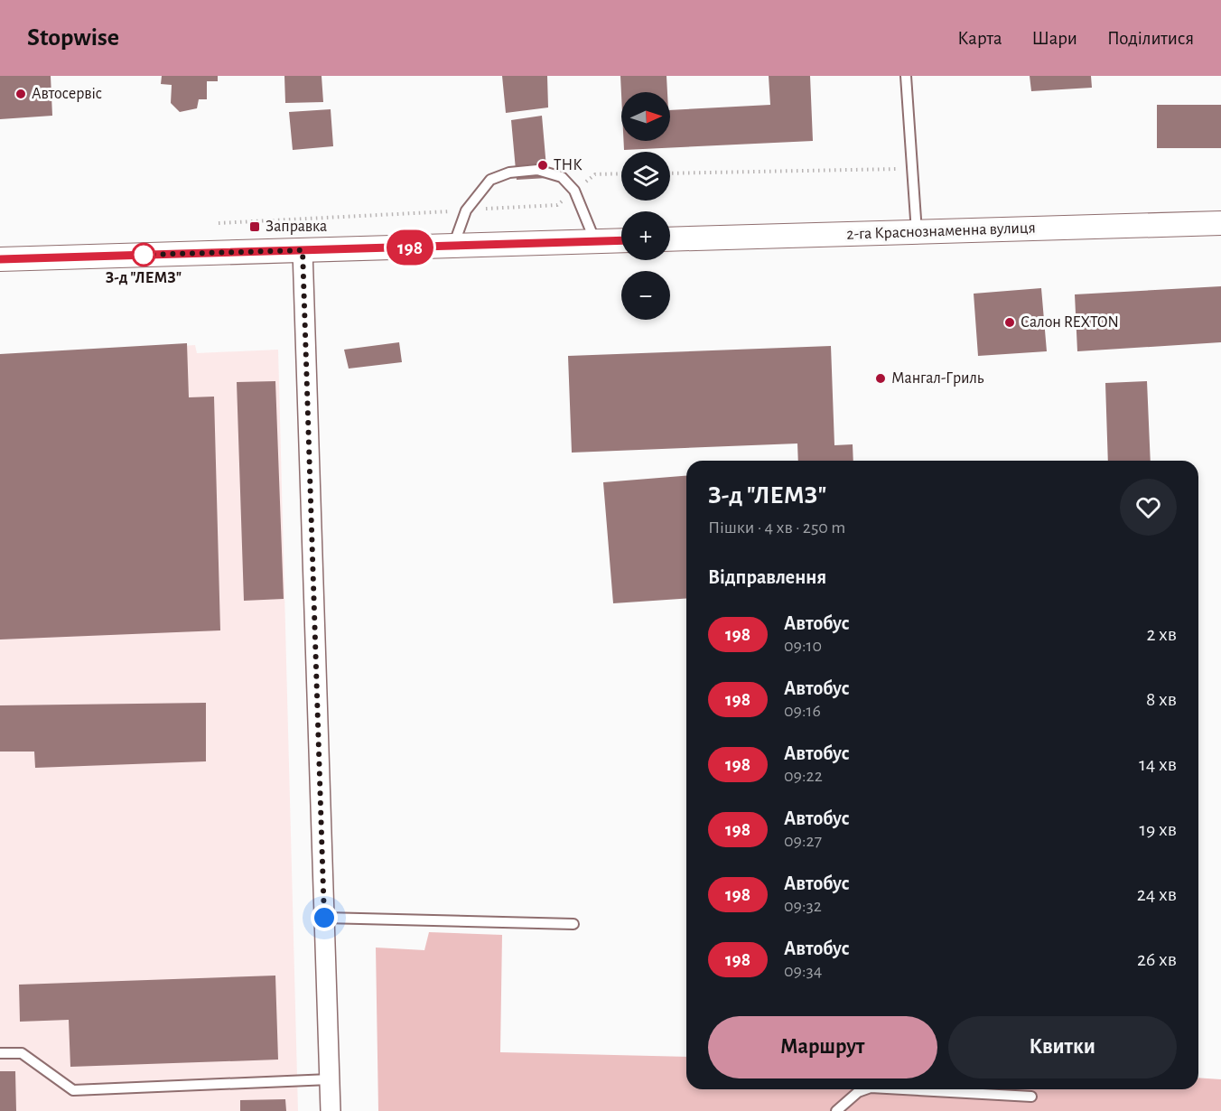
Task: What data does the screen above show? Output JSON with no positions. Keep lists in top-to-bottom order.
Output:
{
  "streets": {
    "street": ["2-га Краснознаменна вулиця"]
  },
  "places": {
    "other": [
      "Автосервіс",
      "ТНК",
      "З-д \"ЛЕМЗ\"",
      "Салон REXTON",
      "Мангал-Гриль"
    ],
    "transit": ["Заправка"]
  },
  "lines": ["bus line 198"],
  "north": "right",
  "page": {
    "header": "Stopwise",
    "nav": ["Карта", "Шари", "Поділитися"],
    "on_map": "198",
    "map_buttons": ["+", "−"],
    "heading": [
      ["З-д \"ЛЕМЗ\"", "Пішки · 4 хв · 250 m"],
      "Відправлення"
    ],
    "list": [
      {
        "mark": "198",
        "name": "Автобус",
        "note": "09:10",
        "value": "2 хв"
      },
      {
        "mark": "198",
        "name": "Автобус",
        "note": "09:16",
        "value": "8 хв"
      },
      {
        "mark": "198",
        "name": "Автобус",
        "note": "09:22",
        "value": "14 хв"
      },
      {
        "mark": "198",
        "name": "Автобус",
        "note": "09:27",
        "value": "19 хв"
      },
      {
        "mark": "198",
        "name": "Автобус",
        "note": "09:32",
        "value": "24 хв"
      },
      {
        "mark": "198",
        "name": "Автобус",
        "note": "09:34",
        "value": "26 хв"
      }
    ],
    "buttons": ["Маршрут", "Квитки"]
  }
}
